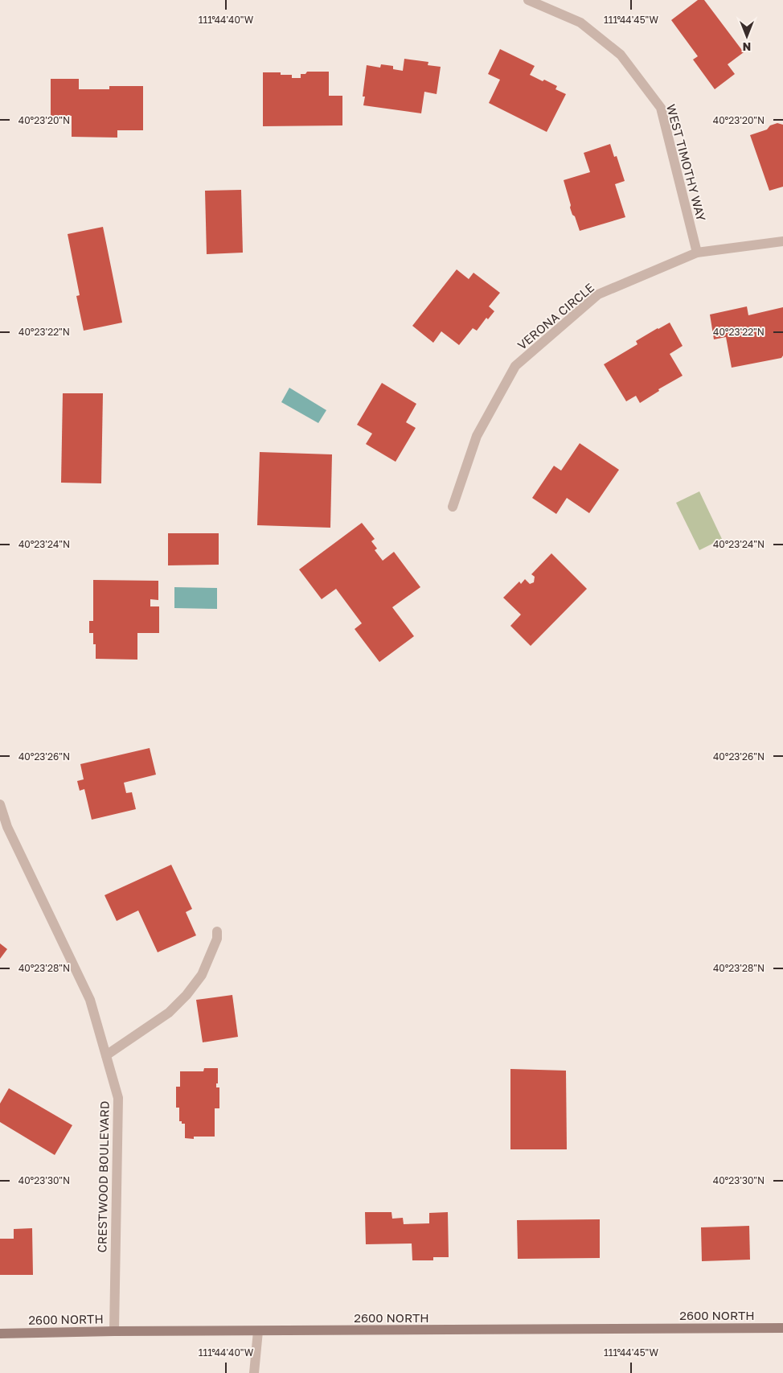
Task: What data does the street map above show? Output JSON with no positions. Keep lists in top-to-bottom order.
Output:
{
  "streets": {
    "street": [
      "WEST TIMOTHY WAY",
      "VERONA CIRCLE",
      "CRESTWOOD BOULEVARD",
      "2600 NORTH"
    ]
  },
  "crossings": [
    ["WEST TIMOTHY WAY", "VERONA CIRCLE"],
    ["CRESTWOOD BOULEVARD", "2600 NORTH"]
  ],
  "north": "bottom",
  "coordinates": [
    "111°44'40\"W",
    "111°44'45\"W",
    "40°23'20\"N",
    "40°23'22\"N",
    "40°23'24\"N",
    "40°23'26\"N",
    "40°23'28\"N",
    "40°23'30\"N"
  ]
}
